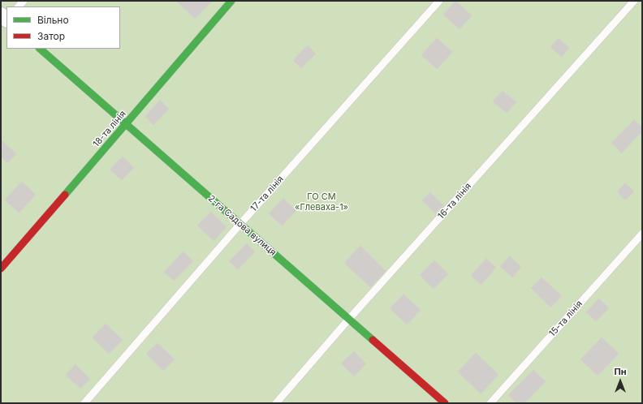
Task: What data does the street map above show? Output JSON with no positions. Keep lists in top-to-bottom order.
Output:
{
  "streets": {
    "street": ["18-та лінія", "2-га Садова вулиця"],
    "lane": ["17-та лінія", "16-та лінія", "15-та лінія"]
  },
  "crossings": [
    ["18-та лінія", "2-га Садова вулиця"],
    ["17-та лінія", "2-га Садова вулиця"],
    ["16-та лінія", "2-га Садова вулиця"]
  ],
  "parks": ["ГО СМ «Глеваха-1»"],
  "legend": ["Вільно", "Затор"],
  "north": "top"
}
